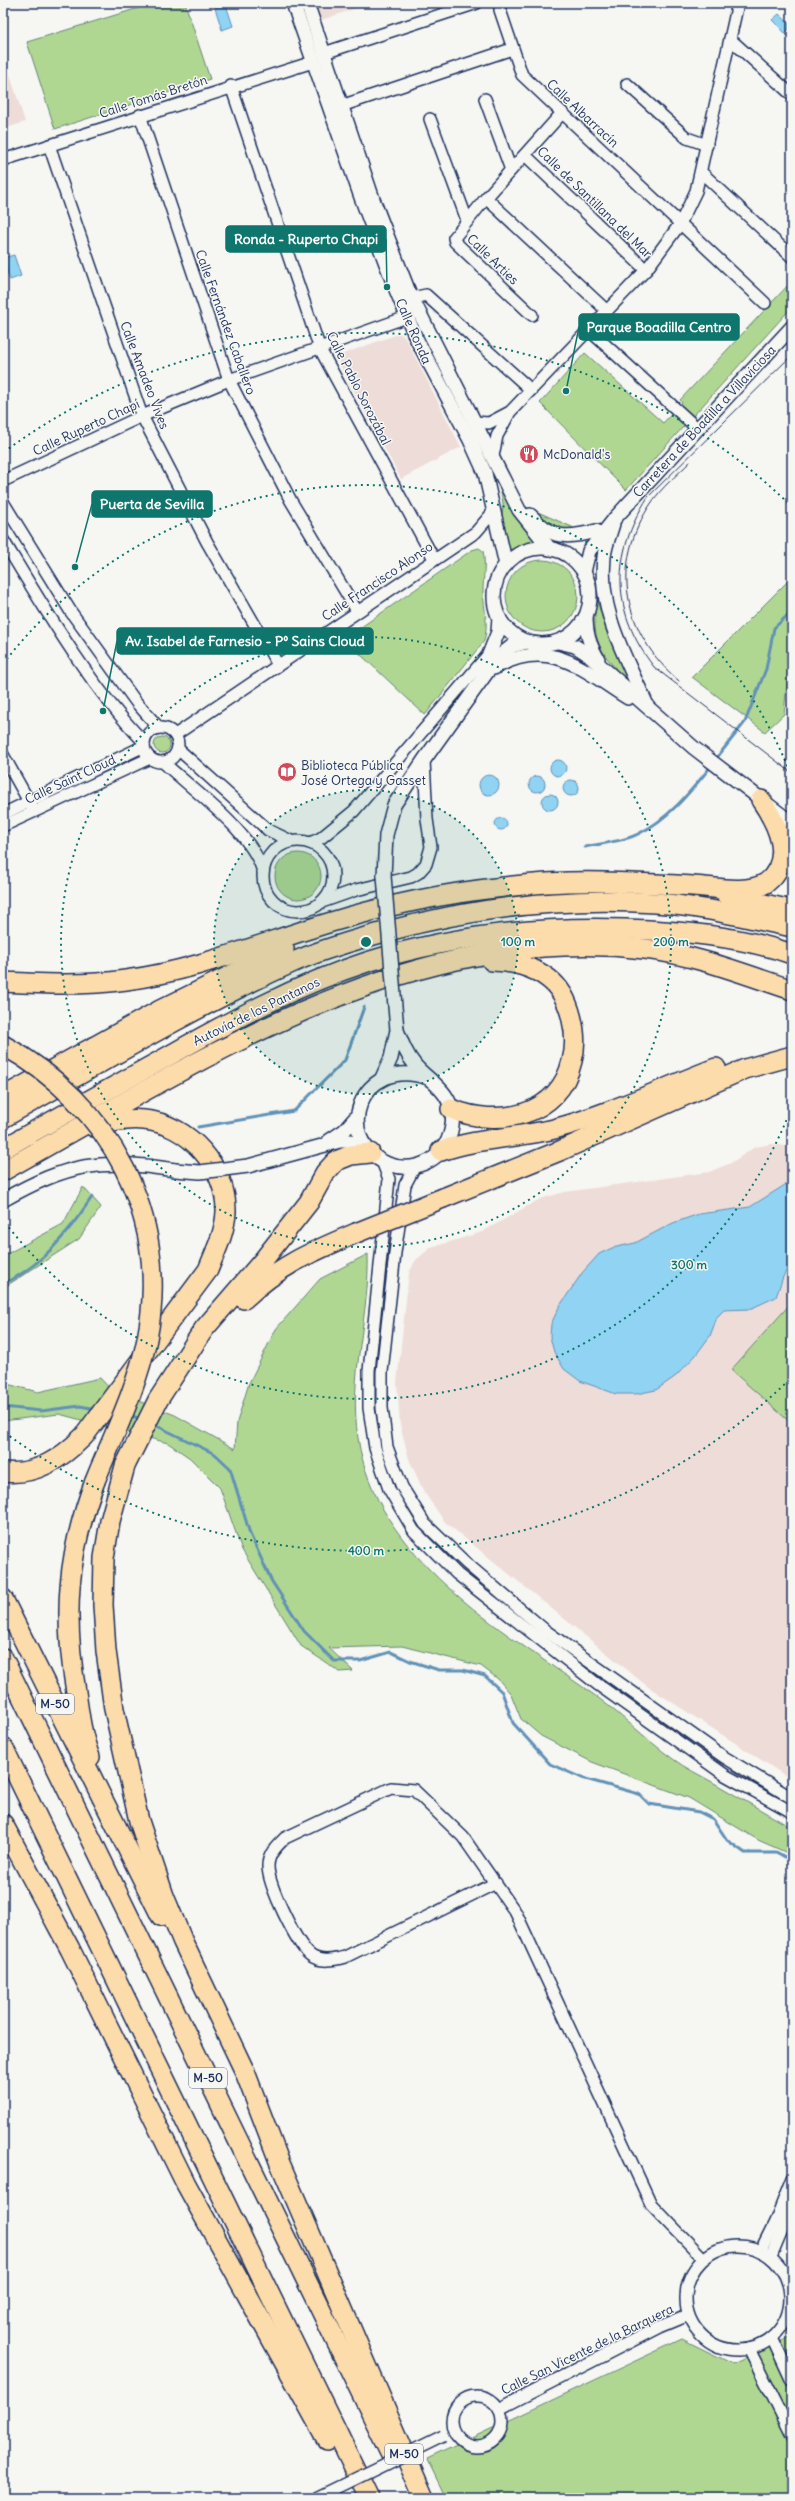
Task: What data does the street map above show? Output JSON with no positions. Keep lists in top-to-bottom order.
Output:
{
  "streets": {
    "highway": ["Autovía de los Pantanos", "M-50"],
    "street": [
      "Calle Tomás Bretón",
      "Calle Albarracín",
      "Calle de Santillana del Mar",
      "Calle Arties",
      "Calle Fernández Caballero",
      "Calle Ronda",
      "Calle Amadeo Vives",
      "Calle Pablo Sorozábal",
      "Carretera de Boadilla a Villaviciosa",
      "Calle Ruperto Chapí",
      "Calle Francisco Alonso",
      "Calle Saint Cloud",
      "Calle San Vicente de la Barquera"
    ]
  },
  "crossings": [
    ["Calle Tomás Bretón", "Calle Fernández Caballero"],
    ["Calle Tomás Bretón", "Calle Ronda"],
    ["Calle Tomás Bretón", "Calle Amadeo Vives"],
    ["Calle Tomás Bretón", "Calle Pablo Sorozábal"],
    ["Calle Albarracín", "Calle de Santillana del Mar"],
    ["Calle Albarracín", "Calle Arties"],
    ["Calle de Santillana del Mar", "Calle Arties"],
    ["Calle de Santillana del Mar", "Calle Ronda"],
    ["Calle Fernández Caballero", "Calle Ruperto Chapí"],
    ["Calle Fernández Caballero", "Calle Francisco Alonso"],
    ["Calle Ronda", "Carretera de Boadilla a Villaviciosa"],
    ["Calle Ronda", "Calle Ruperto Chapí"],
    ["Calle Ronda", "Calle Francisco Alonso"],
    ["Calle Amadeo Vives", "Calle Ruperto Chapí"],
    ["Calle Amadeo Vives", "Calle Francisco Alonso"],
    ["Calle Pablo Sorozábal", "Calle Ruperto Chapí"],
    ["Calle Pablo Sorozábal", "Calle Francisco Alonso"],
    ["Calle Francisco Alonso", "Calle Saint Cloud"]
  ],
  "places": {
    "other": [
      "Ronda - Ruperto Chapi",
      "Parque Boadilla Centro",
      "Puerta de Sevilla",
      "Av. Isabel de Farnesio - Pº Sains Cloud"
    ],
    "restaurant": ["McDonald's"],
    "library": ["Biblioteca Pública José Ortega y Gasset"]
  },
  "rings": [
    "100 m",
    "200 m",
    "300 m",
    "400 m"
  ]
}
